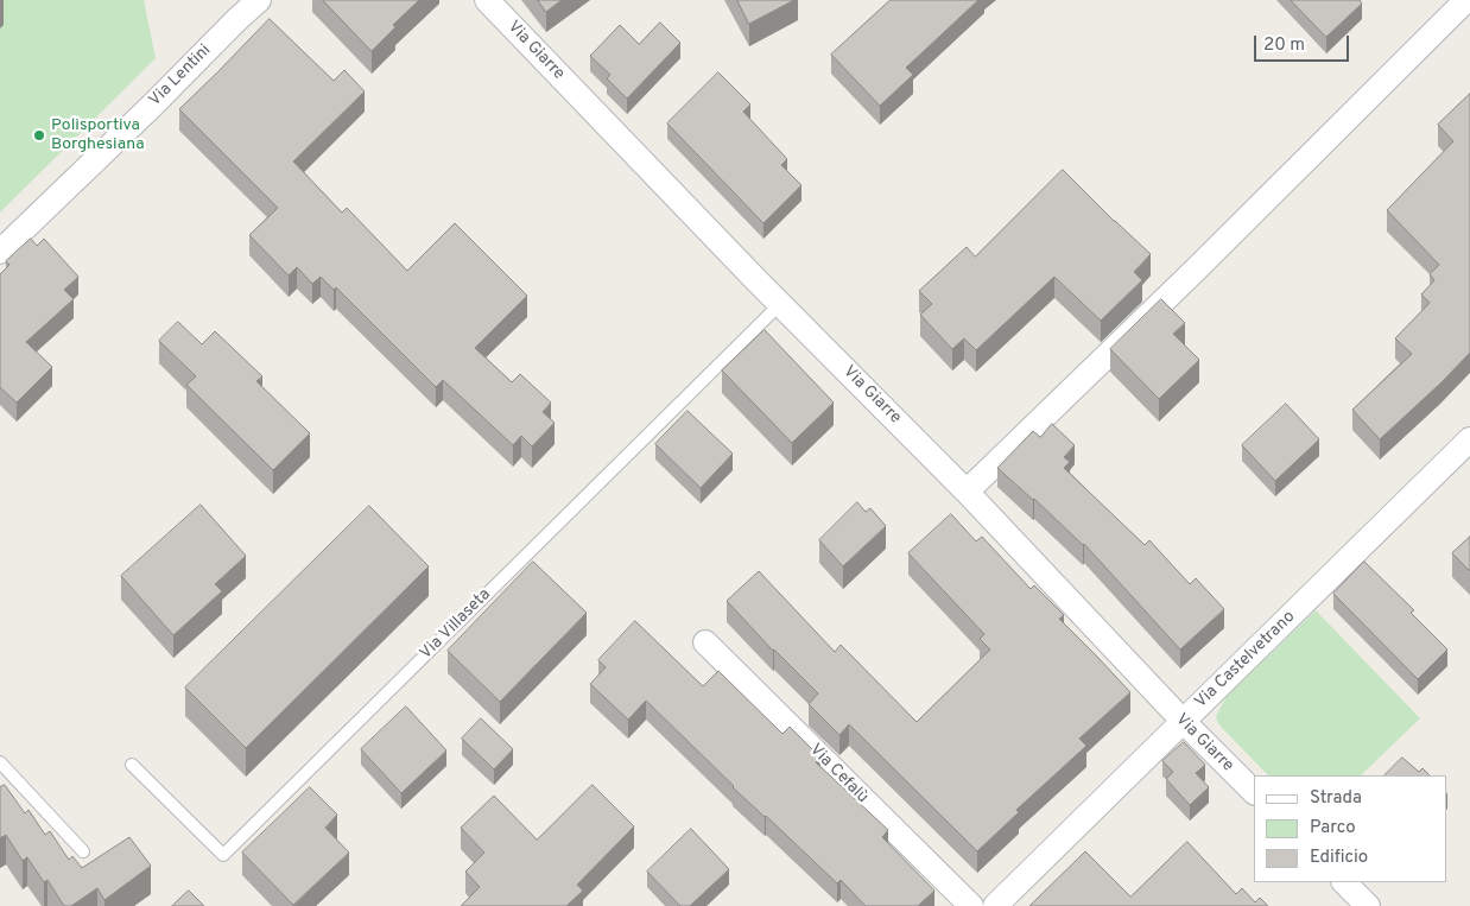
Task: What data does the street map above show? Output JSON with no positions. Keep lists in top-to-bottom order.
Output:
{
  "streets": {
    "street": [
      "Via Giarre",
      "Via Lentini",
      "Via Castelvetrano",
      "Via Cefalù"
    ],
    "lane": ["Via Villaseta"]
  },
  "crossings": [
    ["Via Giarre", "Via Villaseta"],
    ["Via Giarre", "Via Castelvetrano"]
  ],
  "places": ["Polisportiva Borghesiana"],
  "legend": ["Strada", "Parco", "Edificio"],
  "scale_bar": "20 m"
}
